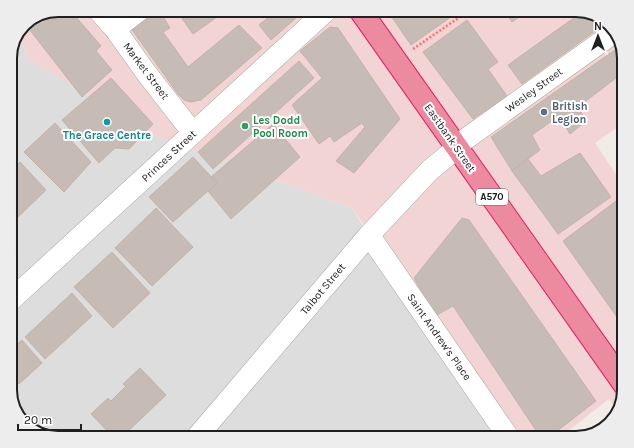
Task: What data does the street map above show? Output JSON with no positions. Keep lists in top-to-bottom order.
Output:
{
  "streets": {
    "highway": ["Eastbank Street", "A570"],
    "street": [
      "Market Street",
      "Wesley Street",
      "Princes Street",
      "Talbot Street",
      "Saint Andrew's Place"
    ]
  },
  "crossings": [
    ["Market Street", "Princes Street"],
    ["Wesley Street", "Eastbank Street"],
    ["Wesley Street", "Talbot Street"],
    ["Eastbank Street", "Talbot Street"],
    ["Talbot Street", "Saint Andrew's Place"]
  ],
  "places": ["British Legion", "The Grace Centre", "Les Dodd Pool Room"],
  "scale_bar": "20 m",
  "north": "top"
}
